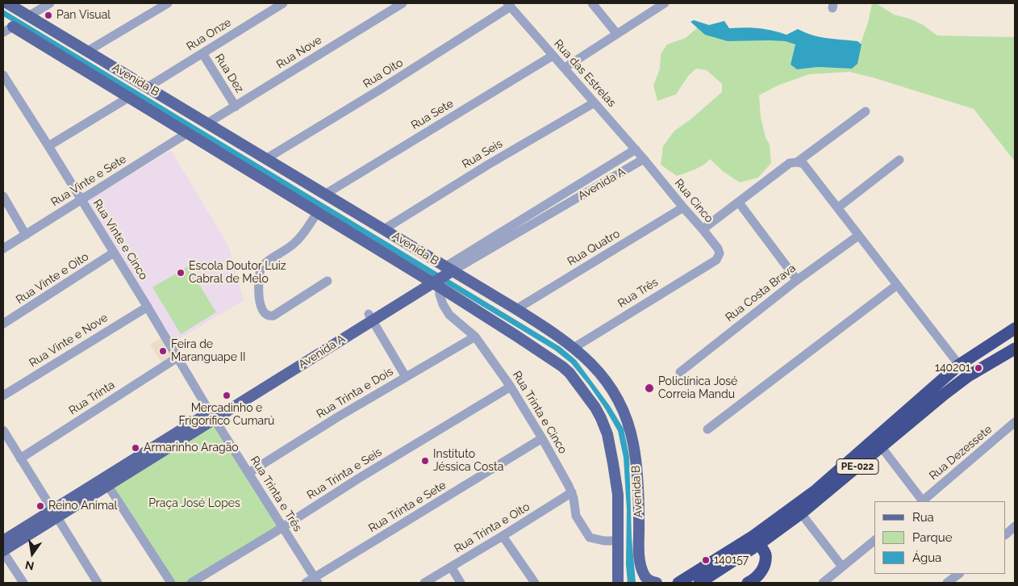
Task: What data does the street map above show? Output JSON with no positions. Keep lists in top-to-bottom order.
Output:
{
  "streets": {
    "highway": ["PE-022"],
    "main road": ["Avenida B", "Avenida A"],
    "street": [
      "Rua Onze",
      "Rua Nove",
      "Rua Dez",
      "Rua Oito",
      "Rua das Estrelas",
      "Rua Sete",
      "Rua Seis",
      "Rua Vinte e Sete",
      "Rua Cinco",
      "Rua Vinte e Cinco",
      "Rua Quatro",
      "Rua Vinte e Oito",
      "Rua Três",
      "Rua Costa Brava",
      "Rua Vinte e Nove",
      "Rua Trinta e Dois",
      "Rua Trinta",
      "Rua Trinta e Cinco",
      "Rua Dezessete",
      "Rua Trinta e Seis",
      "Rua Trinta e Três",
      "Rua Trinta e Sete",
      "Rua Trinta e Oito"
    ]
  },
  "crossings": [
    ["Rua Onze", "Rua Dez"],
    ["Rua Onze", "Avenida B"],
    ["Rua Nove", "Rua Dez"],
    ["Rua Nove", "Avenida B"],
    ["Rua Oito", "Rua das Estrelas"],
    ["Rua Oito", "Avenida B"],
    ["Rua das Estrelas", "Rua Sete"],
    ["Rua das Estrelas", "Rua Seis"],
    ["Rua das Estrelas", "Avenida A"],
    ["Rua das Estrelas", "Rua Cinco"],
    ["Avenida B", "Rua Sete"],
    ["Avenida B", "Rua Seis"],
    ["Avenida B", "Rua Vinte e Sete"],
    ["Avenida B", "Avenida A"],
    ["Avenida B", "Rua Quatro"],
    ["Avenida B", "Rua Três"],
    ["Avenida B", "Rua Trinta e Cinco"],
    ["Rua Vinte e Sete", "Rua Vinte e Cinco"],
    ["Avenida A", "Rua Cinco"],
    ["Avenida A", "Rua Vinte e Cinco"],
    ["Avenida A", "Rua Trinta e Cinco"],
    ["Avenida A", "Rua Trinta e Três"],
    ["Rua Cinco", "Rua Quatro"],
    ["Rua Cinco", "Rua Três"],
    ["Rua Vinte e Cinco", "Rua Vinte e Oito"],
    ["Rua Vinte e Cinco", "Rua Vinte e Nove"],
    ["Rua Vinte e Cinco", "Rua Trinta"],
    ["Rua Vinte e Cinco", "Rua Trinta e Três"],
    ["Rua Trinta e Dois", "Rua Trinta e Cinco"],
    ["Rua Trinta e Dois", "Rua Trinta e Três"],
    ["Rua Trinta e Cinco", "Rua Trinta e Seis"],
    ["Rua Trinta e Cinco", "Rua Trinta e Sete"],
    ["Rua Trinta e Cinco", "Rua Trinta e Oito"],
    ["Rua Trinta e Seis", "Rua Trinta e Três"],
    ["Rua Trinta e Três", "Rua Trinta e Sete"]
  ],
  "parks": ["Praça José Lopes"],
  "places": [
    "Pan Visual",
    "Escola Doutor Luiz Cabral de Melo",
    "Feira de Maranguape II",
    "140201",
    "Policlínica José Correia Mandu",
    "Mercadinho e Frigorífico Cumarú",
    "Armarinho Aragão",
    "Instituto Jéssica Costa",
    "Reino Animal",
    "140157"
  ],
  "legend": ["Rua", "Parque", "Água"],
  "north": "bottom"
}
